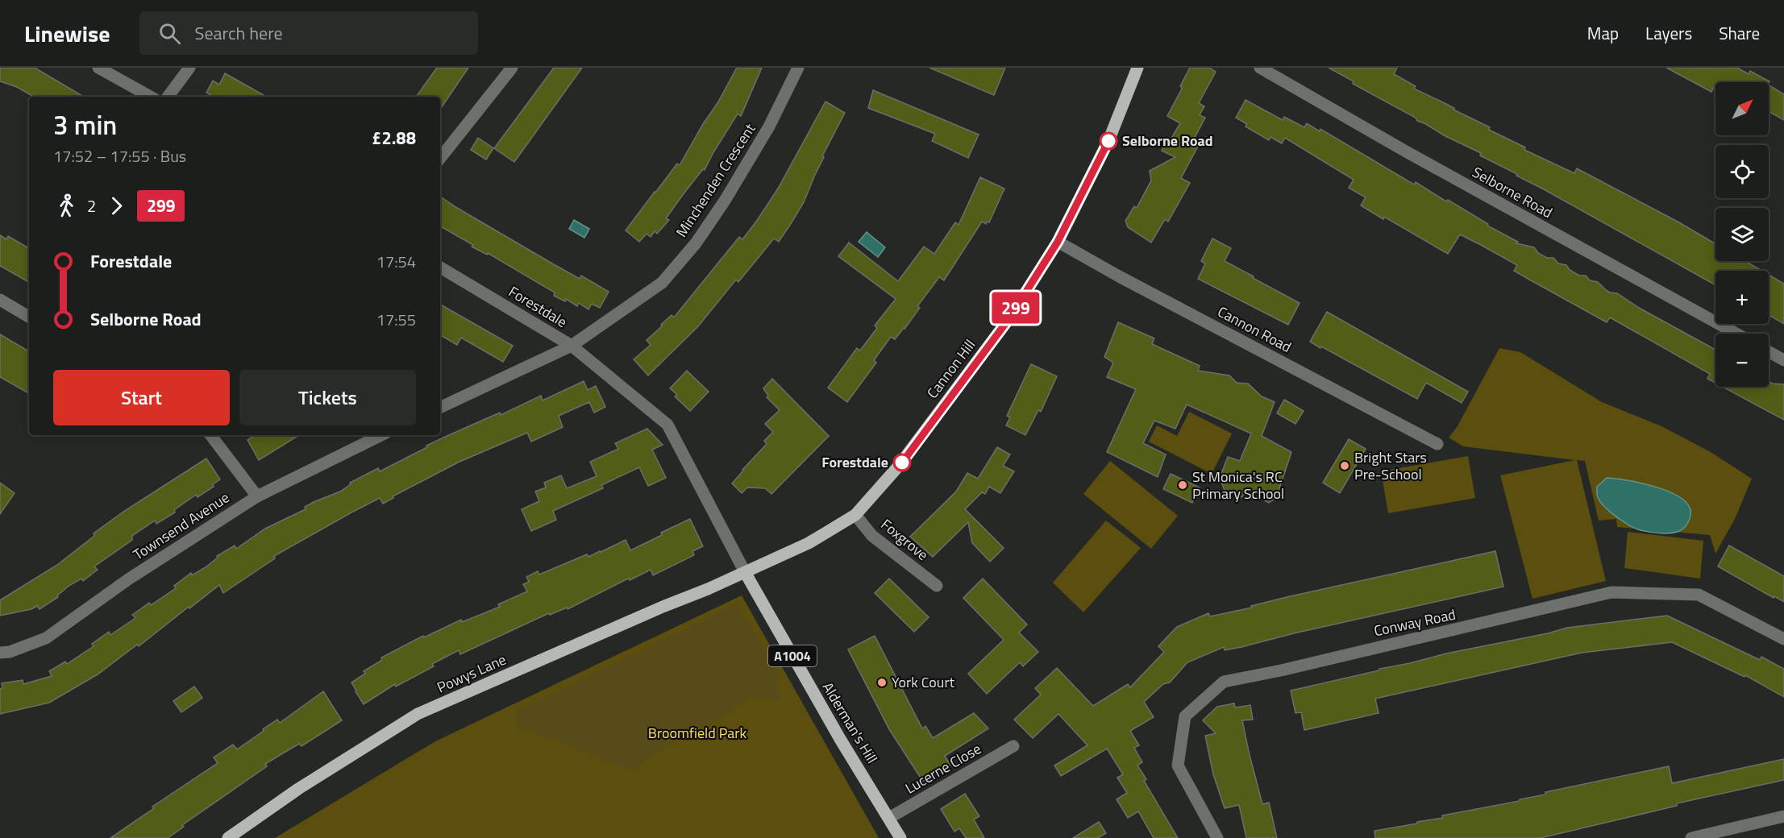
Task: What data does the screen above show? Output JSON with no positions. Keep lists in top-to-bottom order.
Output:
{
  "streets": {
    "main road": [
      "Cannon Hill",
      "A1004",
      "Powys Lane",
      "Alderman's Hill"
    ],
    "street": [
      "Minchenden Crescent",
      "Selborne Road",
      "Forestdale",
      "Cannon Road",
      "Townsend Avenue",
      "Foxgrove",
      "Conway Road",
      "Lucerne Close"
    ]
  },
  "crossings": [
    ["Minchenden Crescent", "Forestdale"],
    ["Forestdale", "Cannon Hill"],
    ["Forestdale", "Powys Lane"],
    ["Forestdale", "Alderman's Hill"],
    ["Cannon Road", "Cannon Hill"],
    ["Cannon Hill", "Foxgrove"],
    ["Cannon Hill", "Powys Lane"],
    ["Cannon Hill", "Alderman's Hill"],
    ["Powys Lane", "Alderman's Hill"],
    ["Alderman's Hill", "Lucerne Close"]
  ],
  "parks": ["Broomfield Park"],
  "places": [
    "Selborne Road",
    "Forestdale",
    "Bright Stars Pre-School",
    "St Monica's RC Primary School",
    "York Court"
  ],
  "lines": ["bus line 299"],
  "north": "top right",
  "page": {
    "header": "Linewise",
    "search": "Search here",
    "nav": ["Map", "Layers", "Share"],
    "on_map": "299",
    "map_buttons": ["+", "−"],
    "heading": ["3 min", "17:52 – 17:55 · Bus", "£2.88"],
    "legs": ["2", "299"],
    "list": [
      {
        "name": "Forestdale",
        "value": "17:54"
      },
      {
        "name": "Selborne Road",
        "value": "17:55"
      }
    ],
    "buttons": ["Start", "Tickets"]
  }
}
